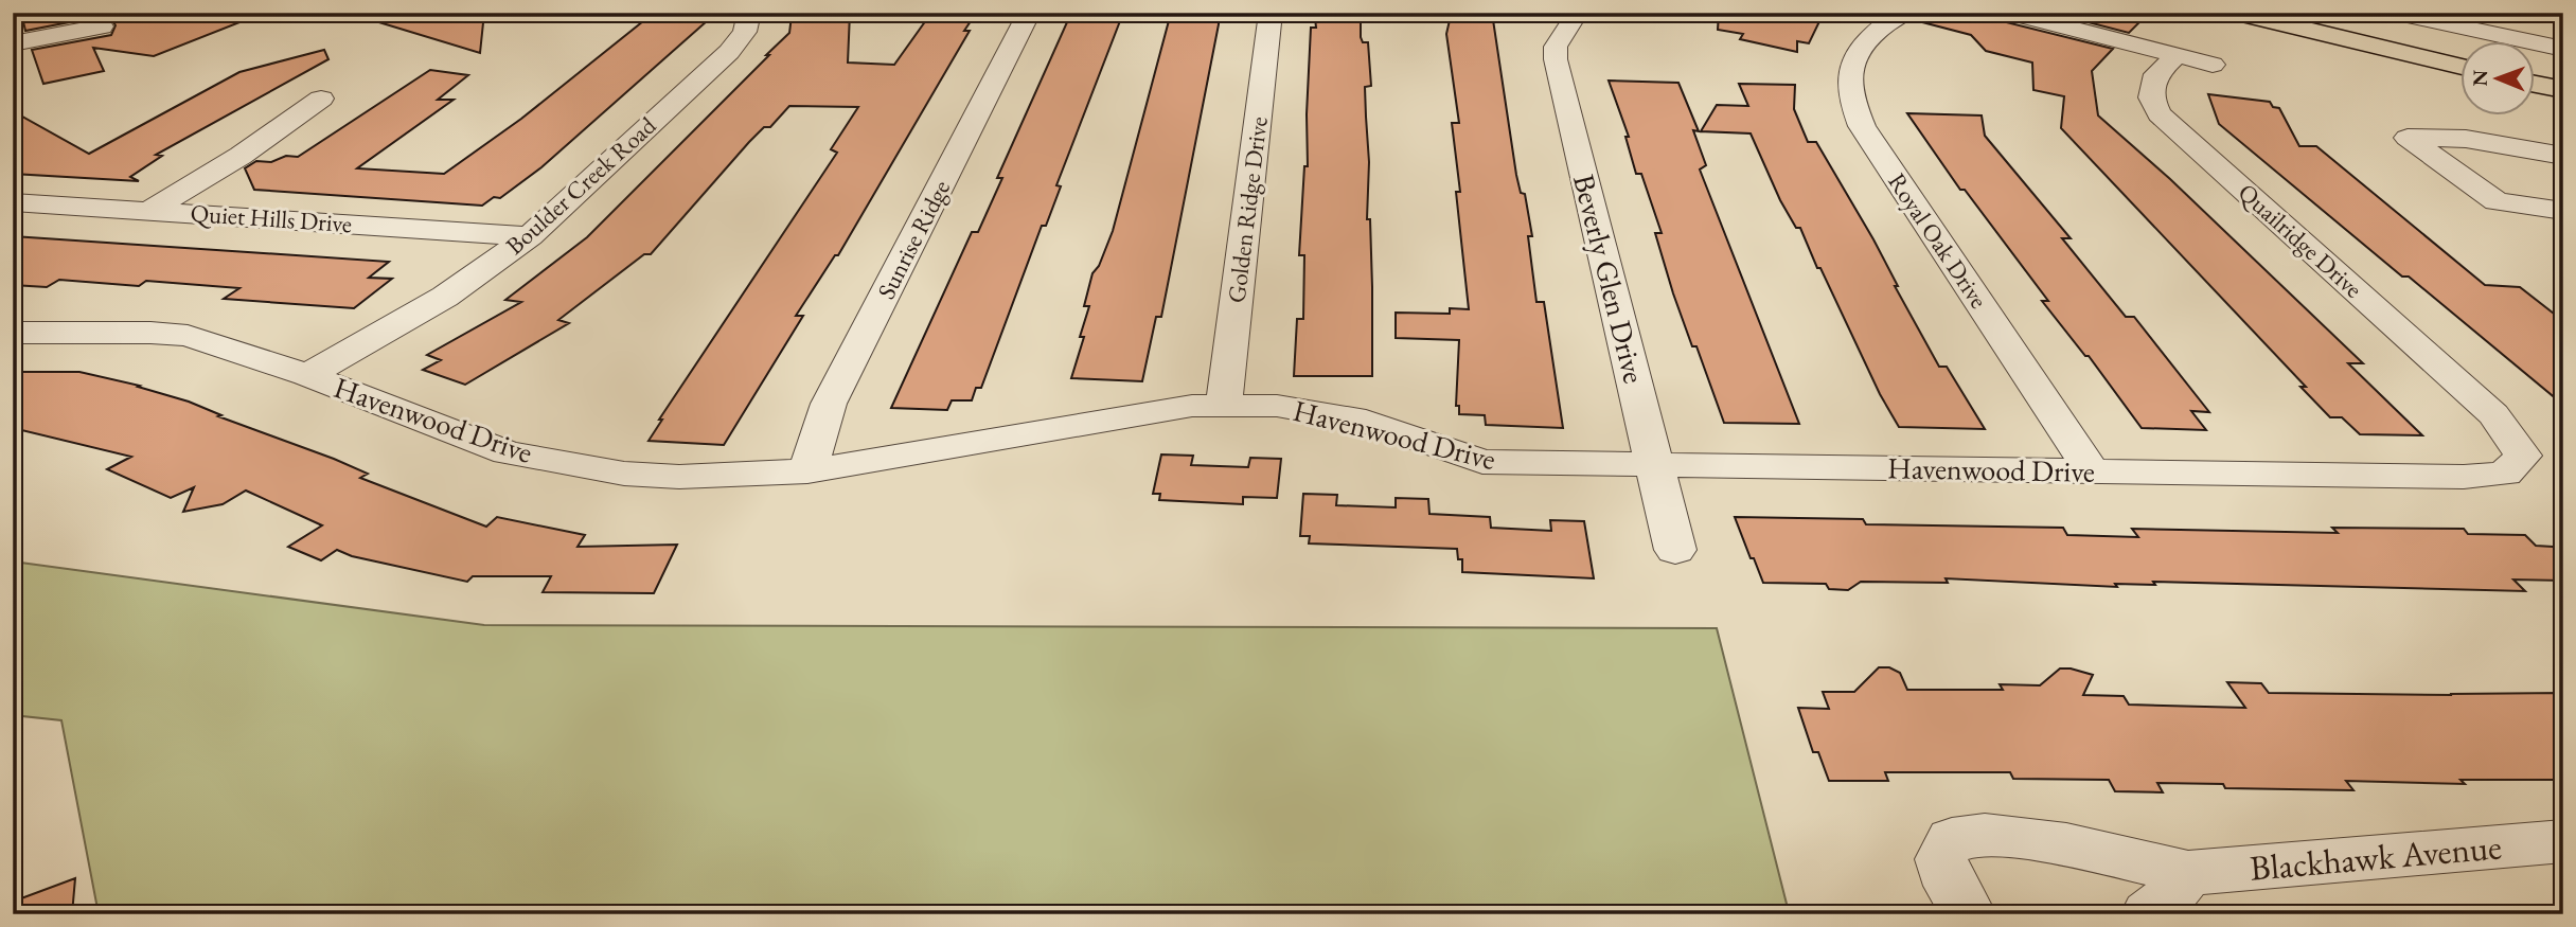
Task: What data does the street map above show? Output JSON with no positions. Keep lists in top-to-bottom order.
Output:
{
  "streets": {
    "street": [
      "Boulder Creek Road",
      "Golden Ridge Drive",
      "Quiet Hills Drive",
      "Sunrise Ridge",
      "Royal Oak Drive",
      "Quailridge Drive",
      "Beverly Glen Drive",
      "Havenwood Drive",
      "Blackhawk Avenue"
    ]
  },
  "crossings": [
    ["Boulder Creek Road", "Quiet Hills Drive"],
    ["Boulder Creek Road", "Havenwood Drive"],
    ["Golden Ridge Drive", "Havenwood Drive"],
    ["Sunrise Ridge", "Havenwood Drive"],
    ["Royal Oak Drive", "Havenwood Drive"],
    ["Quailridge Drive", "Havenwood Drive"],
    ["Beverly Glen Drive", "Havenwood Drive"]
  ],
  "north": "left"
}
